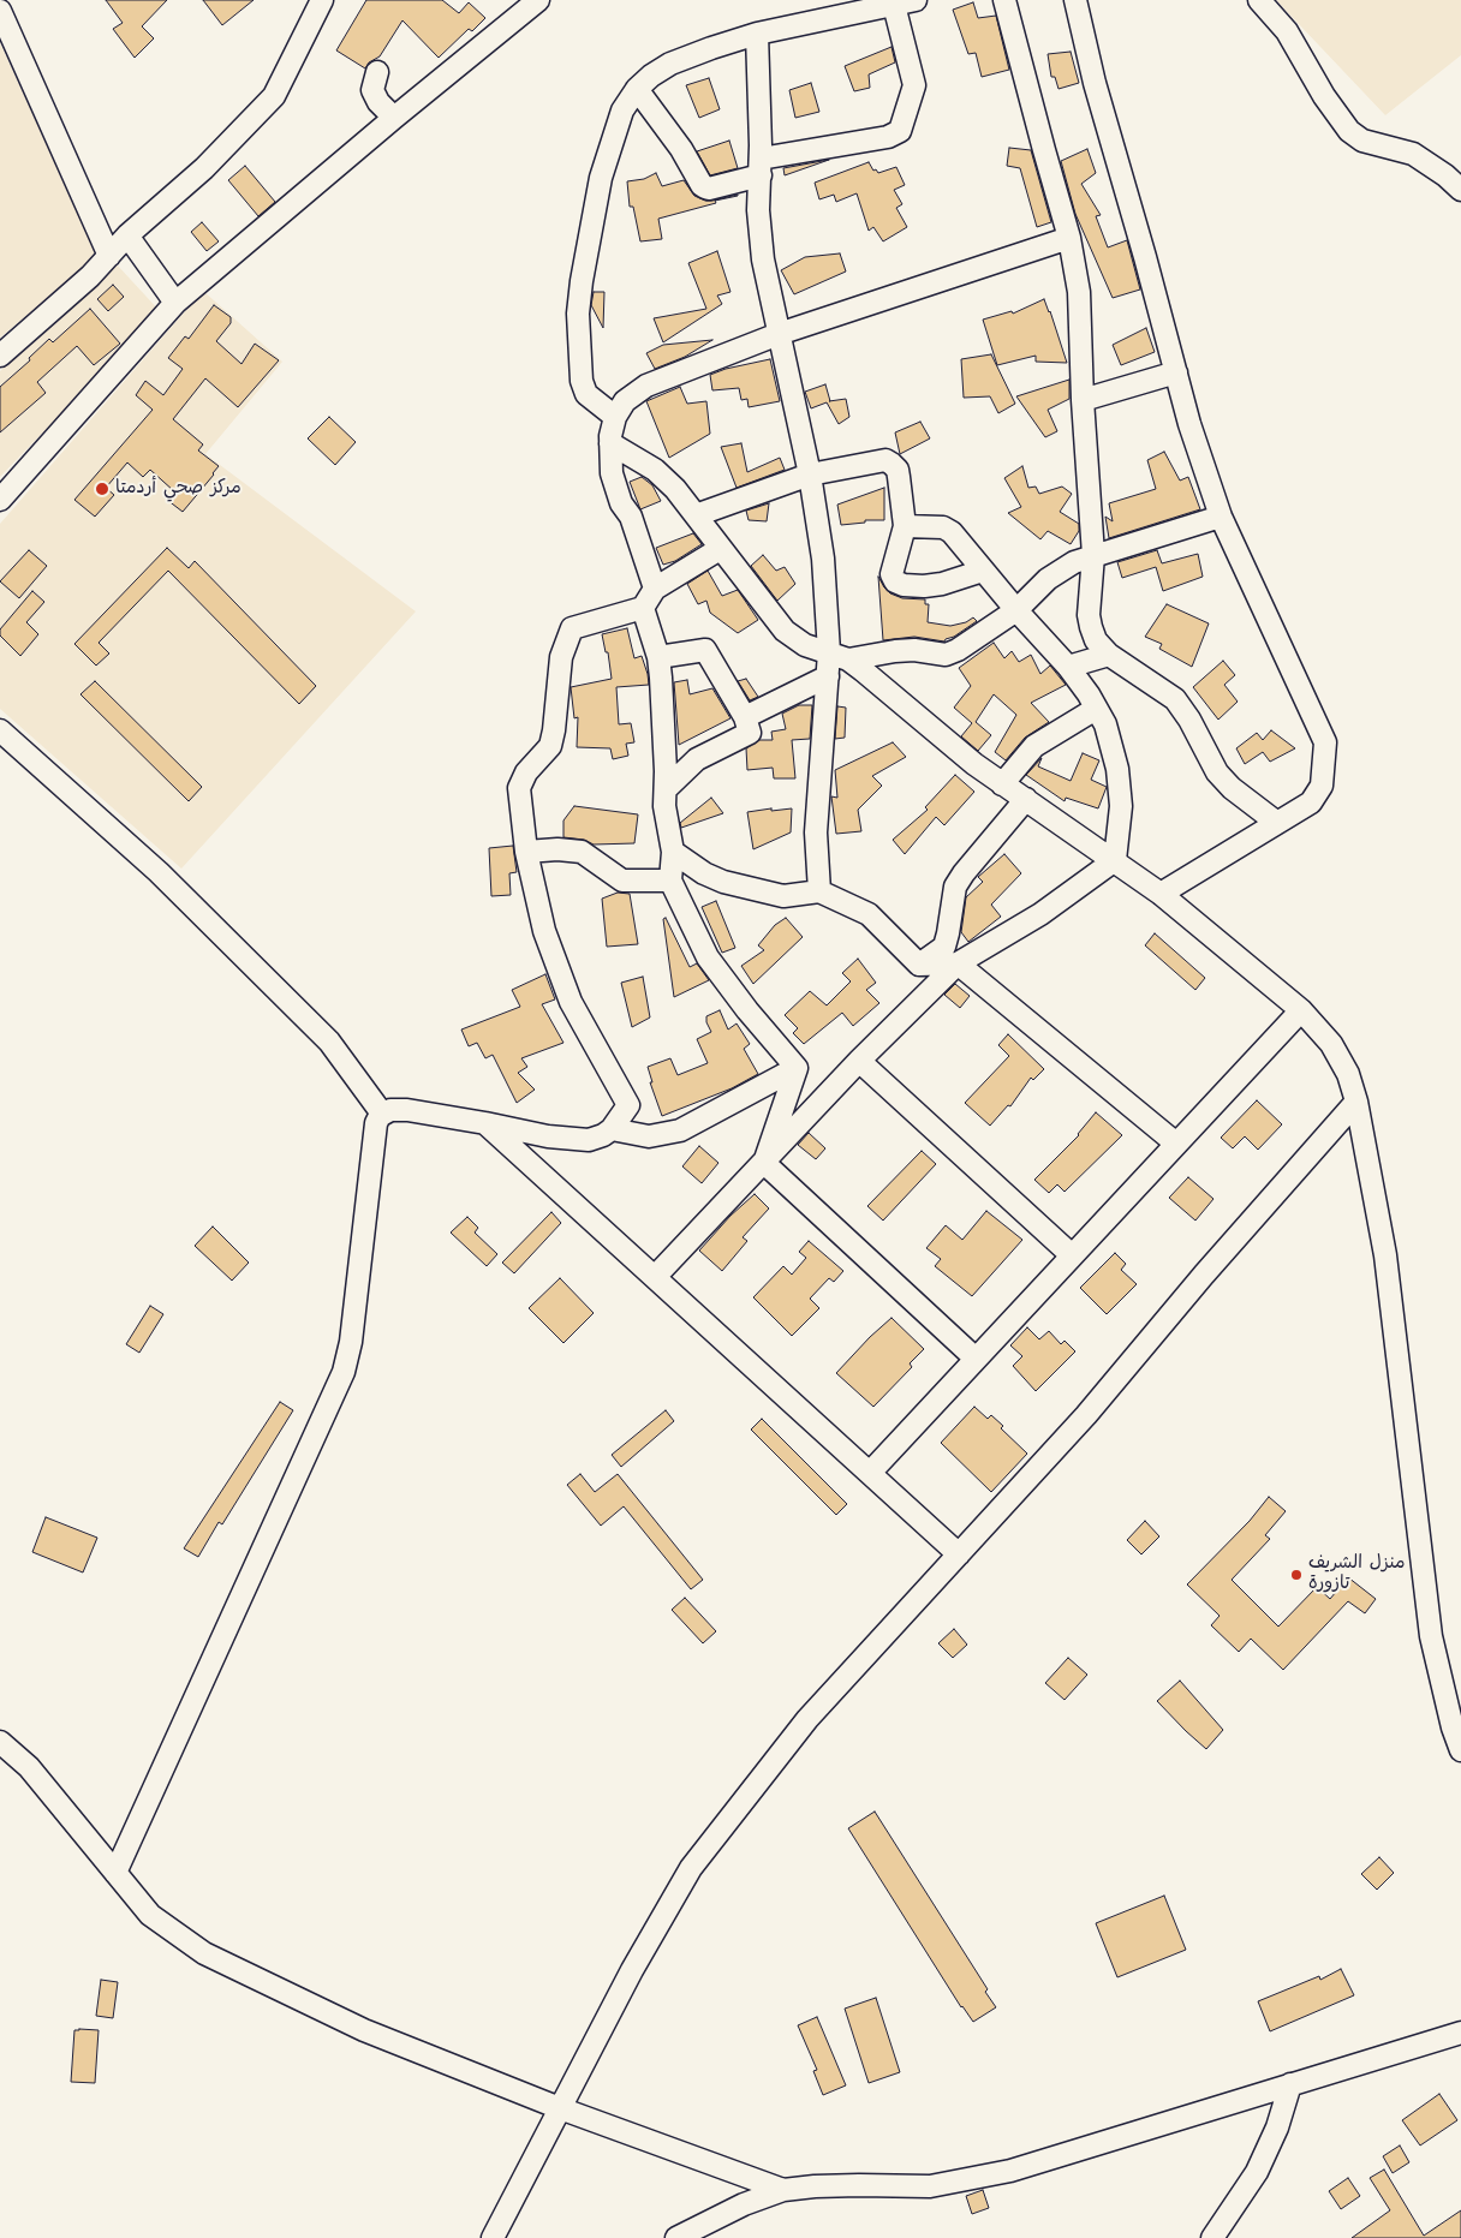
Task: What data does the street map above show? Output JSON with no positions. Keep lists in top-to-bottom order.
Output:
{
  "places": ["مركز صحي أردمتا", "منزل الشريف تازورة"]
}
